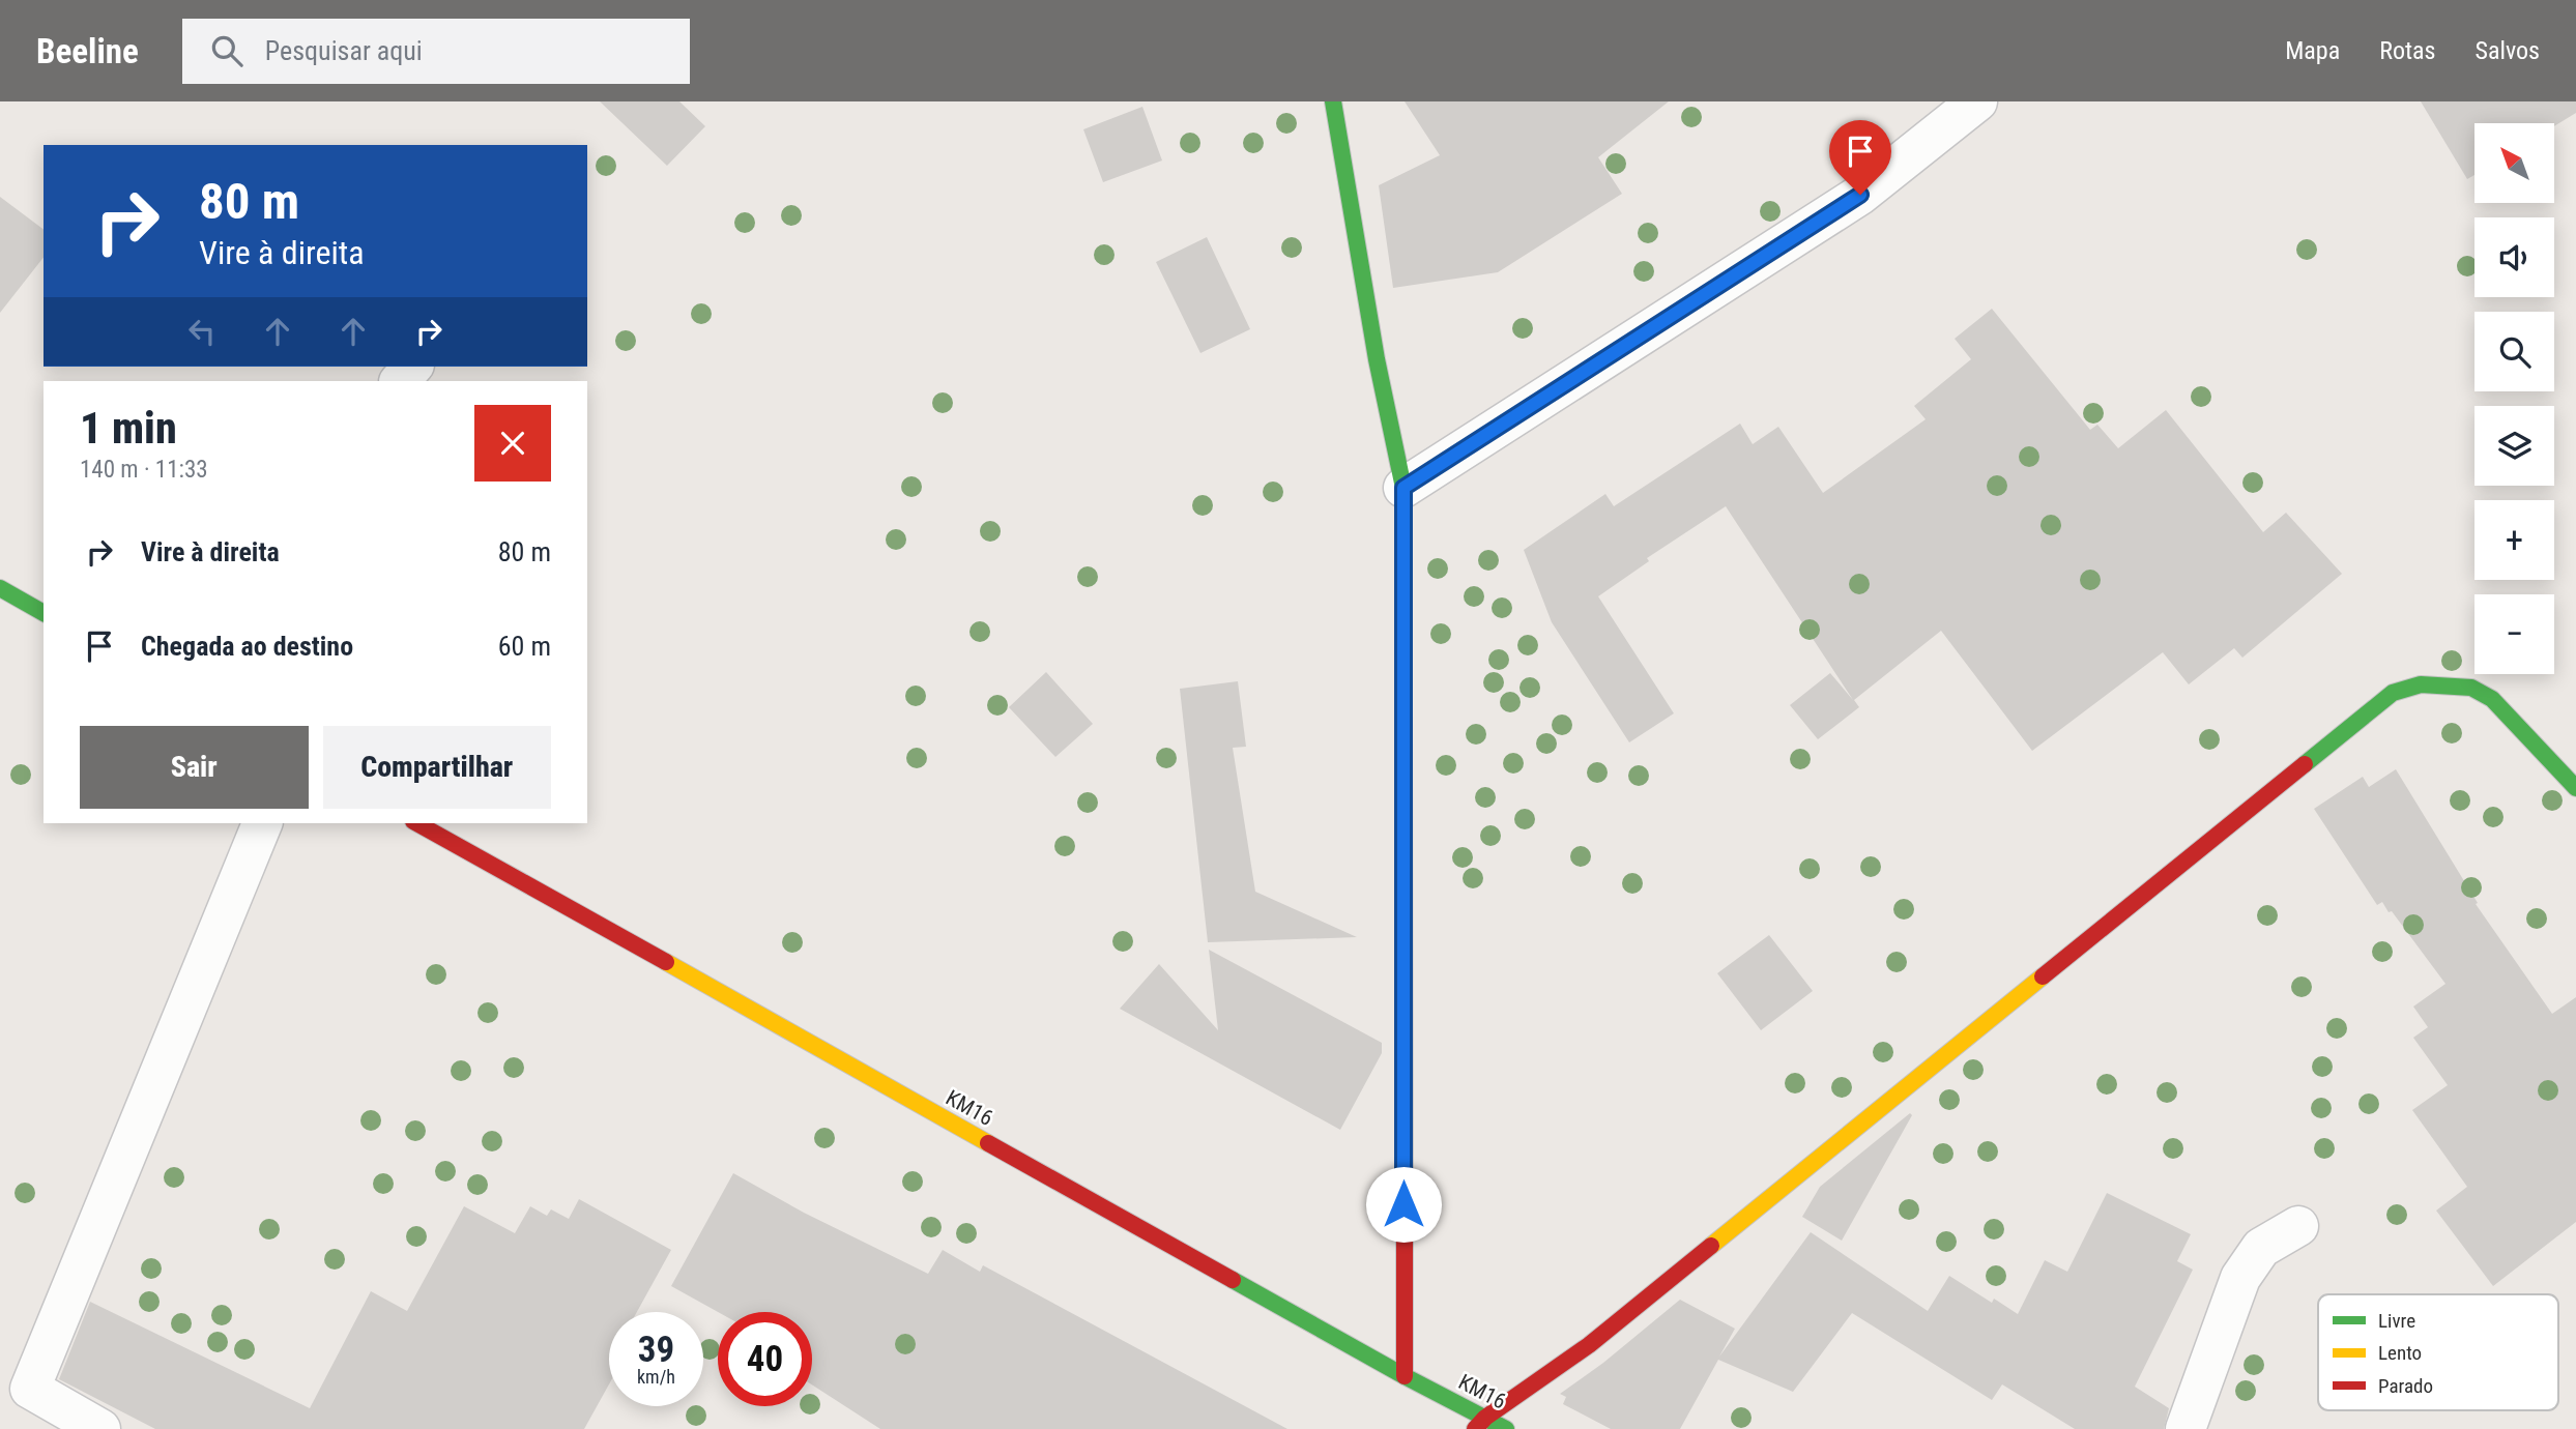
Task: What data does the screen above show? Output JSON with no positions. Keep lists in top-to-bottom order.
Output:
{
  "streets": {
    "street": ["KM16"]
  },
  "legend": ["Livre", "Lento", "Parado"],
  "north": "top left",
  "page": {
    "header": "Beeline",
    "search": "Pesquisar aqui",
    "nav": ["Mapa", "Rotas", "Salvos"],
    "map_buttons": ["+", "−"],
    "turn": ["80 m", "Vire à direita"],
    "heading": ["1 min", "140 m · 11:33"],
    "list": [
      {
        "name": "Vire à direita",
        "value": "80 m"
      },
      {
        "name": "Chegada ao destino",
        "value": "60 m"
      }
    ],
    "buttons": ["Sair", "Compartilhar"],
    "speed": "39 km/h",
    "limit": "40"
  }
}
